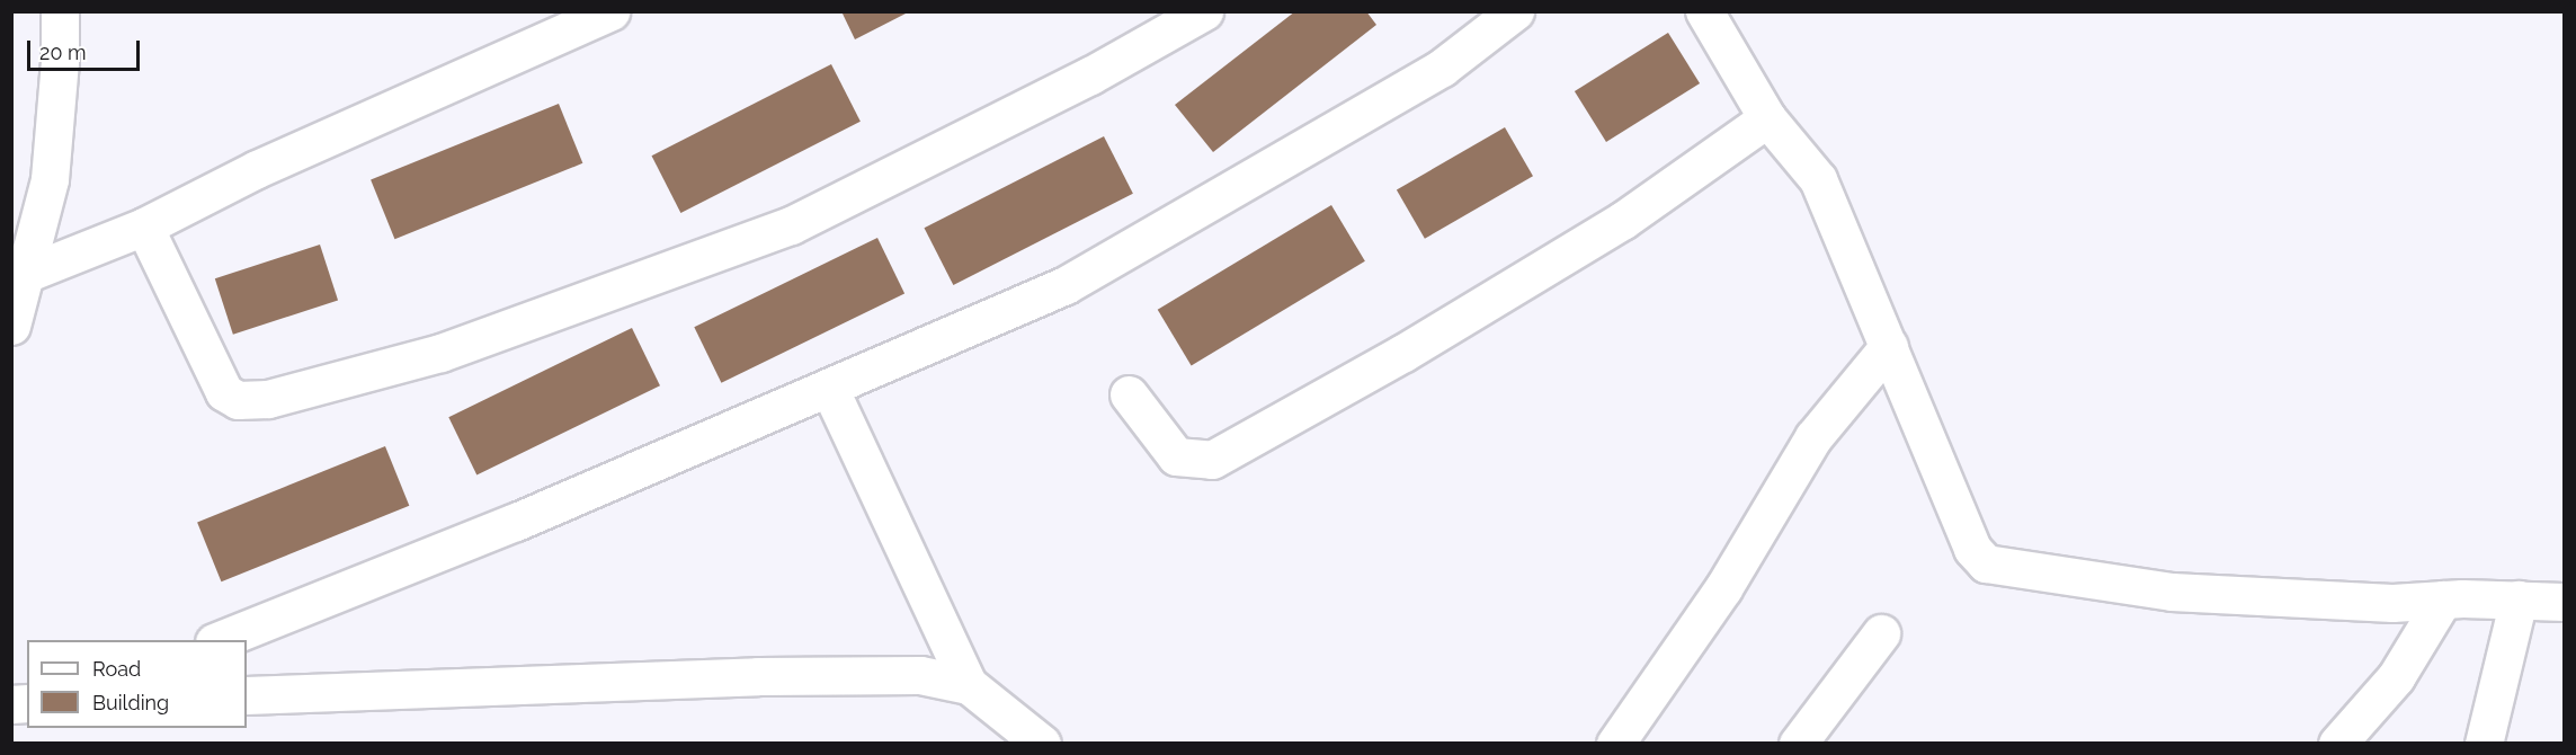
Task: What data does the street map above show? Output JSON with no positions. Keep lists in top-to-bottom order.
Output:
{
  "legend": ["Road", "Building"],
  "scale_bar": "20 m"
}
